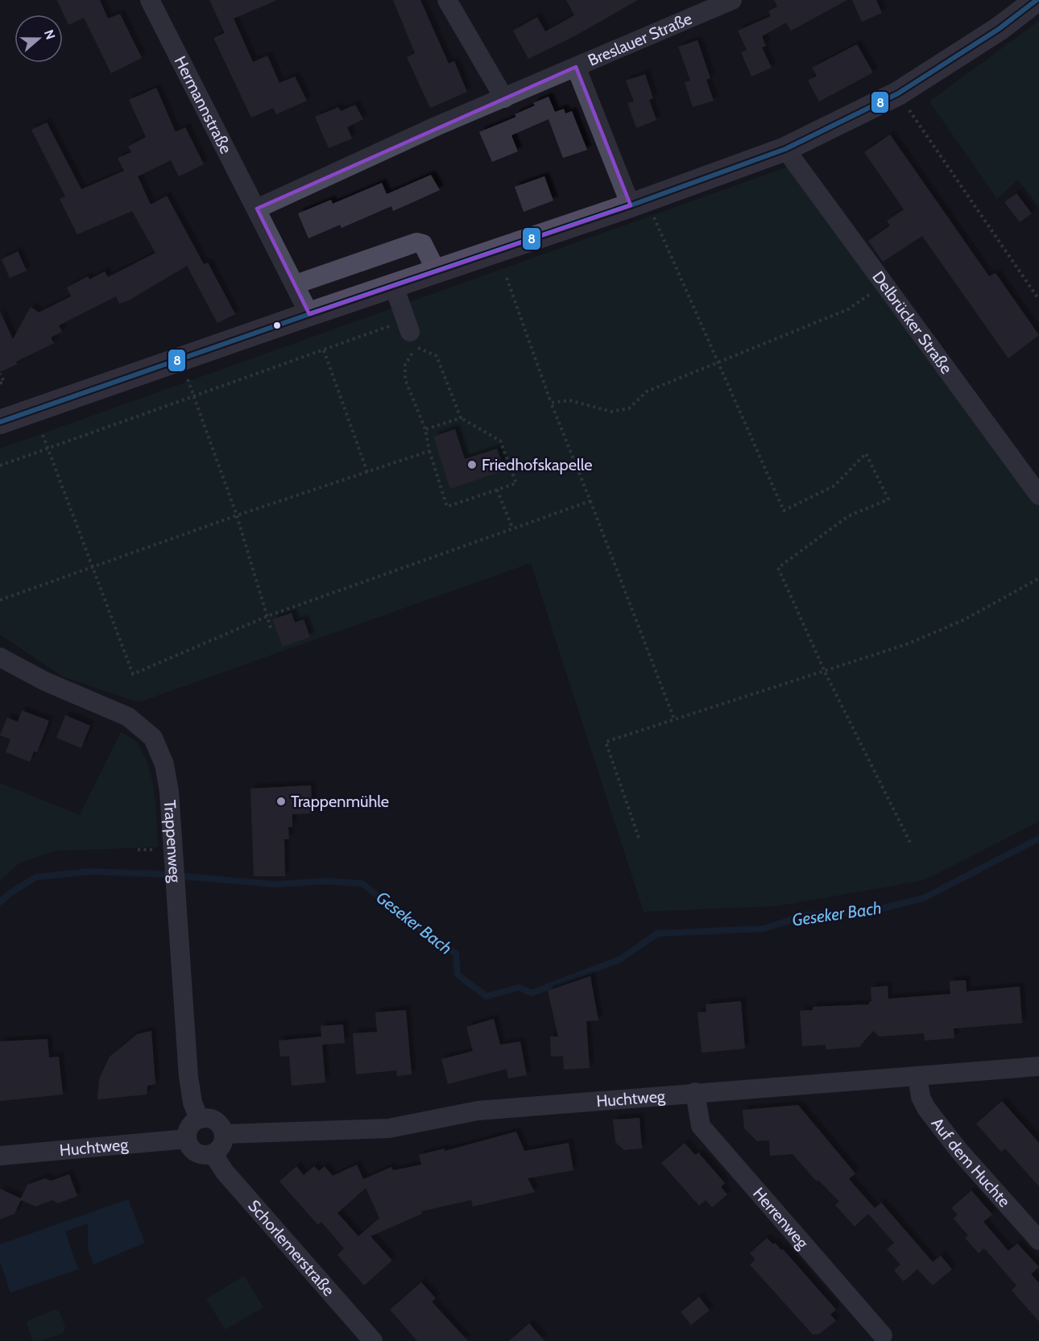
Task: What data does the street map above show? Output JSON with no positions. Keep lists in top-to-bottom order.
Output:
{
  "streets": {
    "street": [
      "Breslauer Straße",
      "Hermannstraße",
      "Delbrücker Straße",
      "Trappenweg",
      "Huchtweg",
      "Auf dem Huchte",
      "Herrenweg",
      "Schorlemerstraße"
    ]
  },
  "crossings": [
    ["Breslauer Straße", "Hermannstraße"],
    ["Trappenweg", "Huchtweg"],
    ["Trappenweg", "Schorlemerstraße"],
    ["Huchtweg", "Auf dem Huchte"],
    ["Huchtweg", "Herrenweg"],
    ["Huchtweg", "Schorlemerstraße"]
  ],
  "water": ["Geseker Bach"],
  "places": ["Friedhofskapelle", "Trappenmühle"],
  "lines": ["transit line 8"],
  "north": "right"
}
